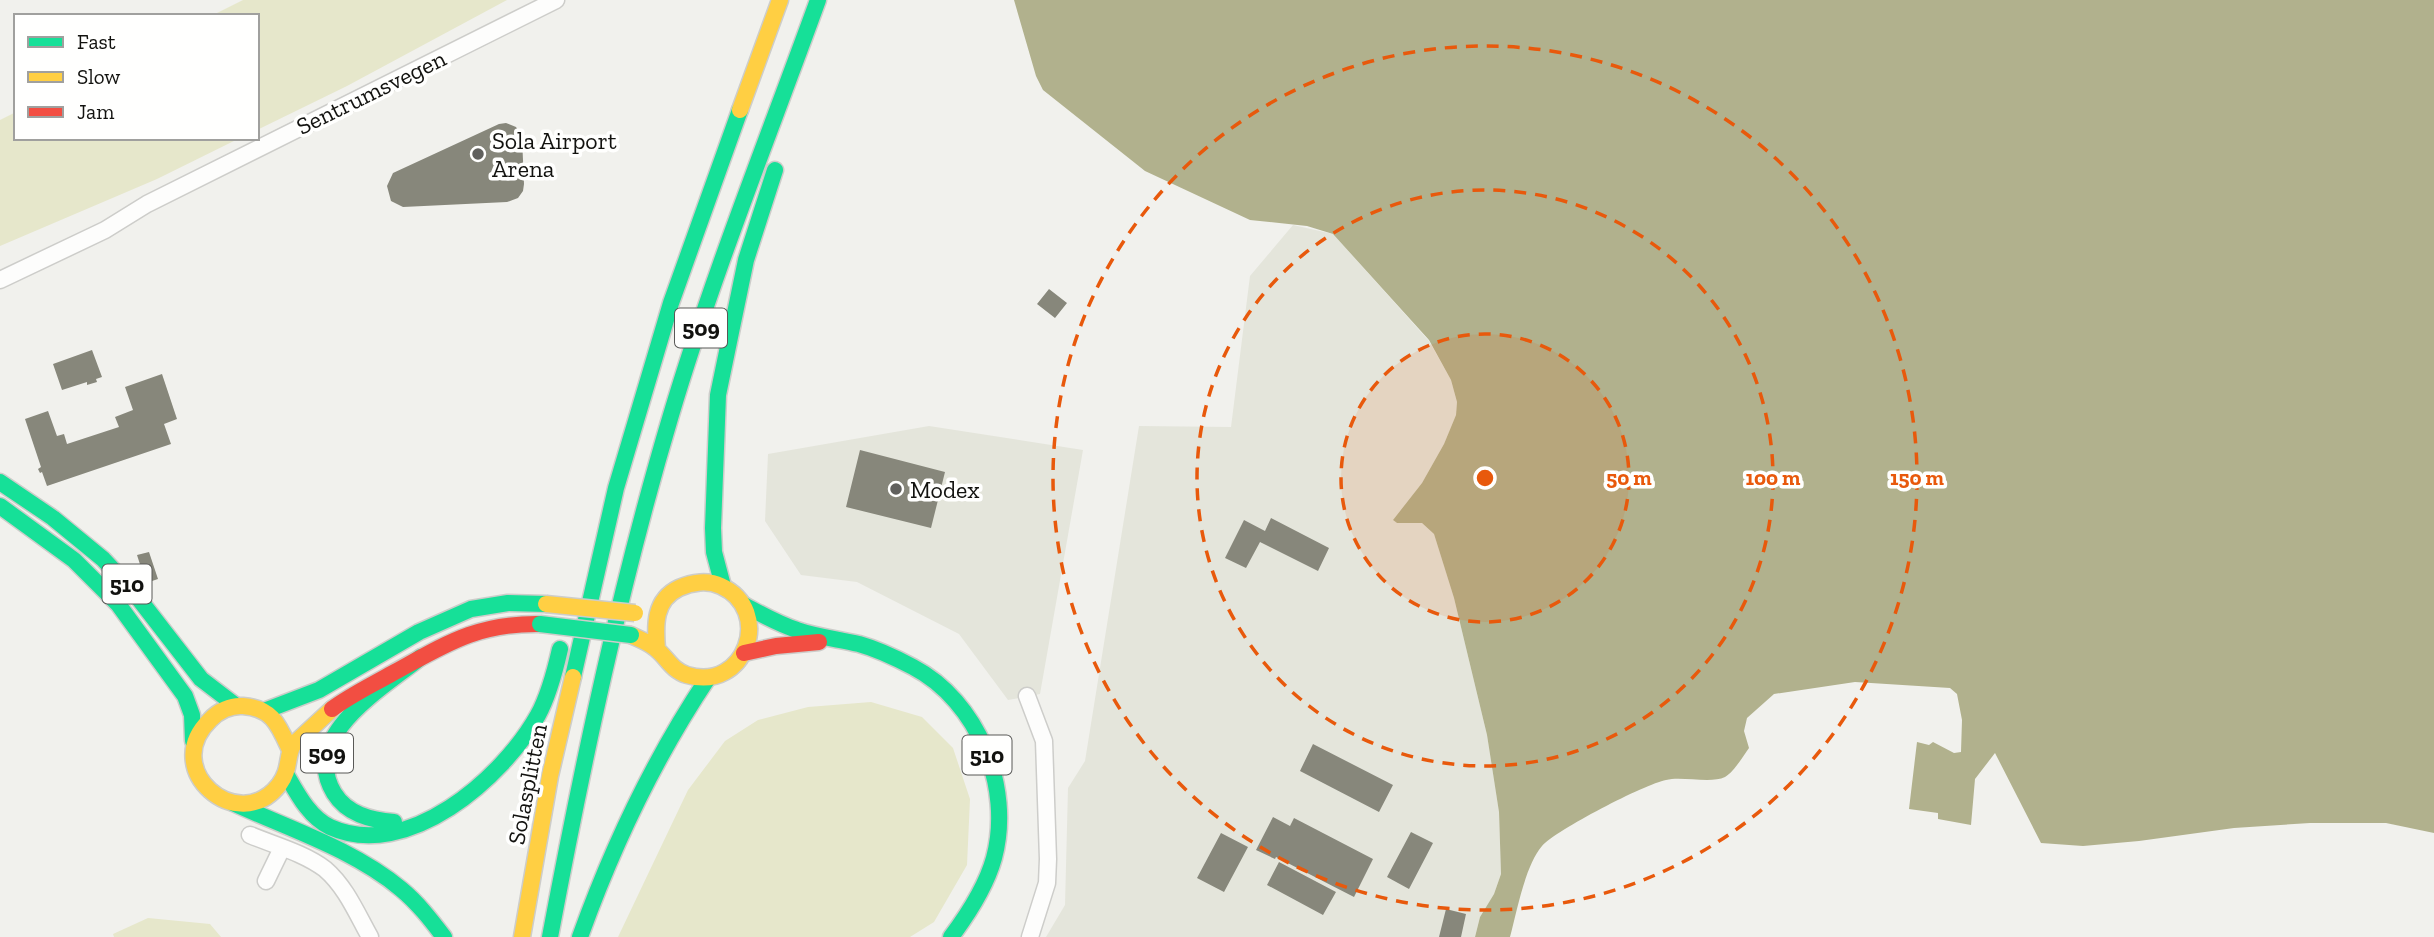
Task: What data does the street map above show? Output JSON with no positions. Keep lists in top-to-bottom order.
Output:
{
  "streets": {
    "main road": ["509", "510", "Solasplitten"],
    "street": ["Sentrumsvegen"]
  },
  "crossings": [
    ["509", "510"],
    ["509", "Solasplitten"]
  ],
  "places": ["Sola Airport Arena", "Modex"],
  "legend": ["Fast", "Slow", "Jam"],
  "rings": ["50 m", "100 m", "150 m"]
}
